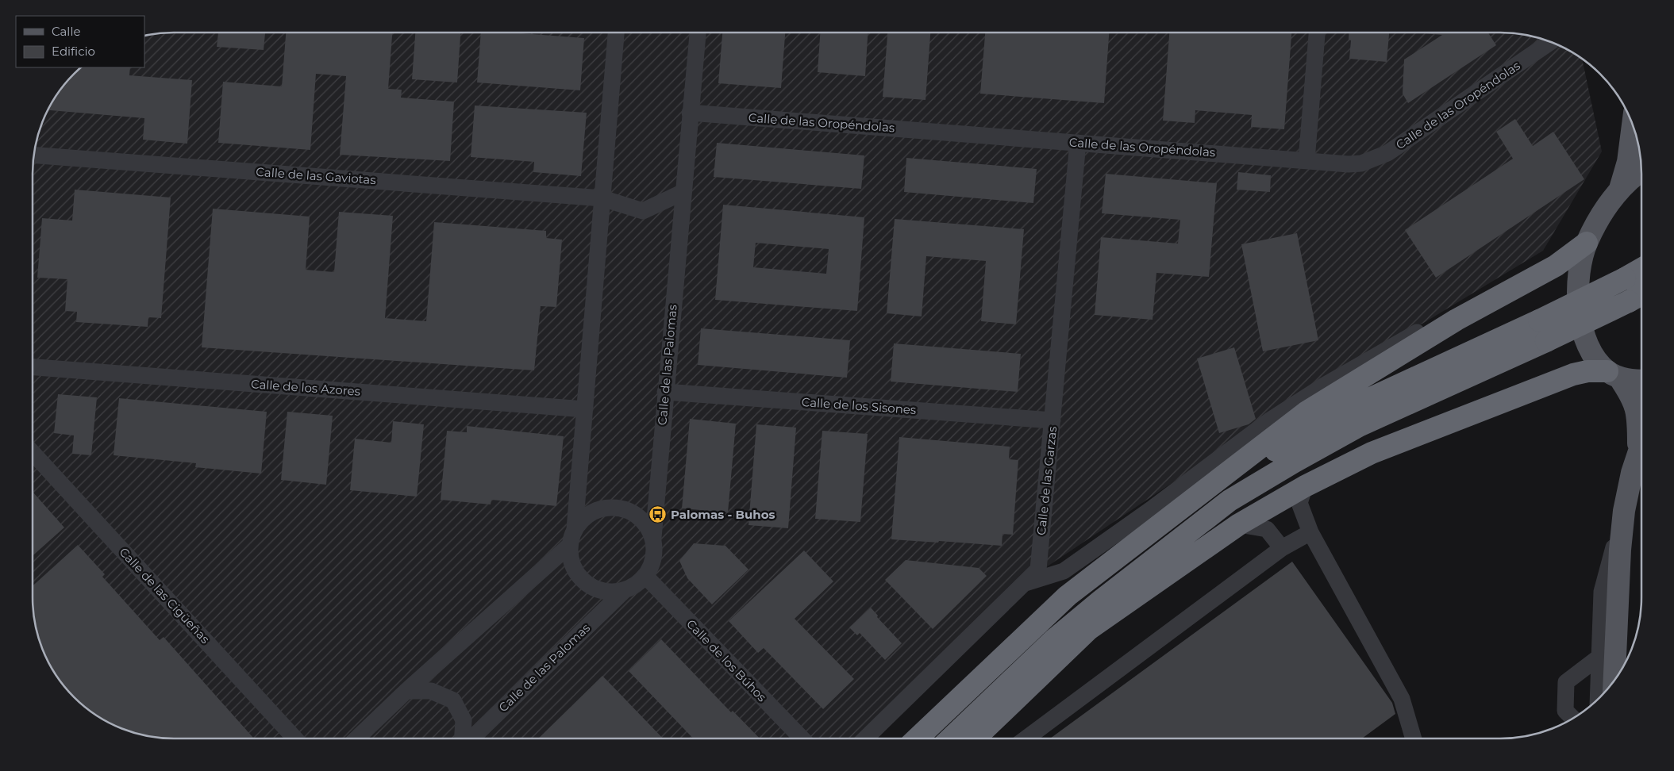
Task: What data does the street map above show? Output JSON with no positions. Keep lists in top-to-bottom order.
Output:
{
  "streets": {
    "street": [
      "Calle de las Oropéndolas",
      "Calle de las Gaviotas",
      "Calle de las Palomas",
      "Calle de los Azores",
      "Calle de los Sisones",
      "Calle de las Garzas",
      "Calle de las Cigüeñas",
      "Calle de los Búhos"
    ]
  },
  "crossings": [
    ["Calle de las Oropéndolas", "Calle de las Palomas"],
    ["Calle de las Oropéndolas", "Calle de las Garzas"],
    ["Calle de las Palomas", "Calle de los Sisones"],
    ["Calle de las Palomas", "Calle de los Búhos"],
    ["Calle de los Sisones", "Calle de las Garzas"]
  ],
  "places": {
    "bus stop": ["Palomas - Buhos"]
  },
  "legend": ["Calle", "Edificio"]
}
